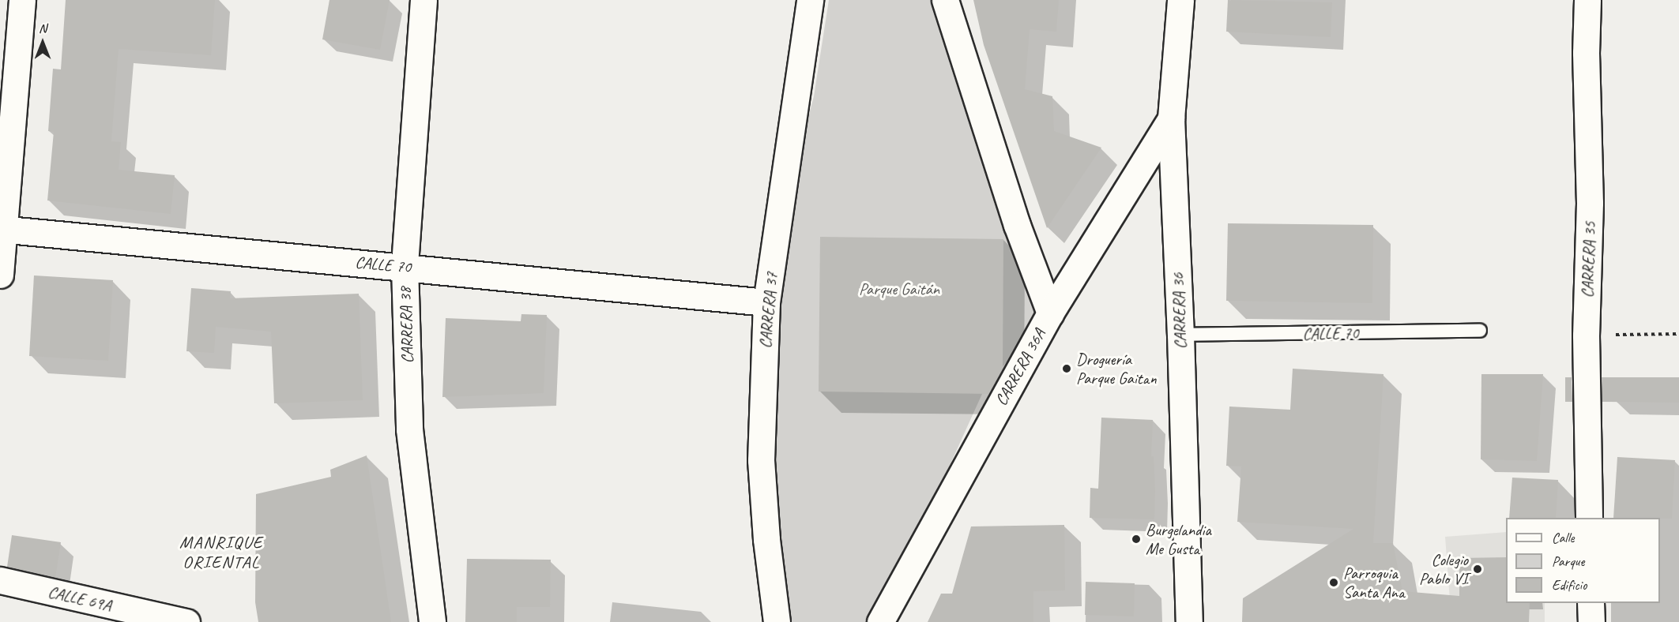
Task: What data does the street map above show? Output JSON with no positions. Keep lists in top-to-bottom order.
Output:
{
  "streets": {
    "street": [
      "CARRERA 35",
      "CALLE 70",
      "CARRERA 37",
      "CARRERA 36",
      "CARRERA 38",
      "CARRERA 36A",
      "CALLE 69A"
    ]
  },
  "crossings": [
    ["CALLE 70", "CARRERA 37"],
    ["CALLE 70", "CARRERA 36"],
    ["CALLE 70", "CARRERA 38"],
    ["CARRERA 36", "CARRERA 36A"]
  ],
  "districts": ["MANRIQUE ORIENTAL"],
  "parks": ["Parque Gaitán"],
  "places": [
    "Droguería Parque Gaitan",
    "Burgelandia Me Gusta",
    "Colegio Pablo VI",
    "Parroquia Santa Ana"
  ],
  "legend": ["Calle", "Parque", "Edificio"],
  "north": "top"
}
